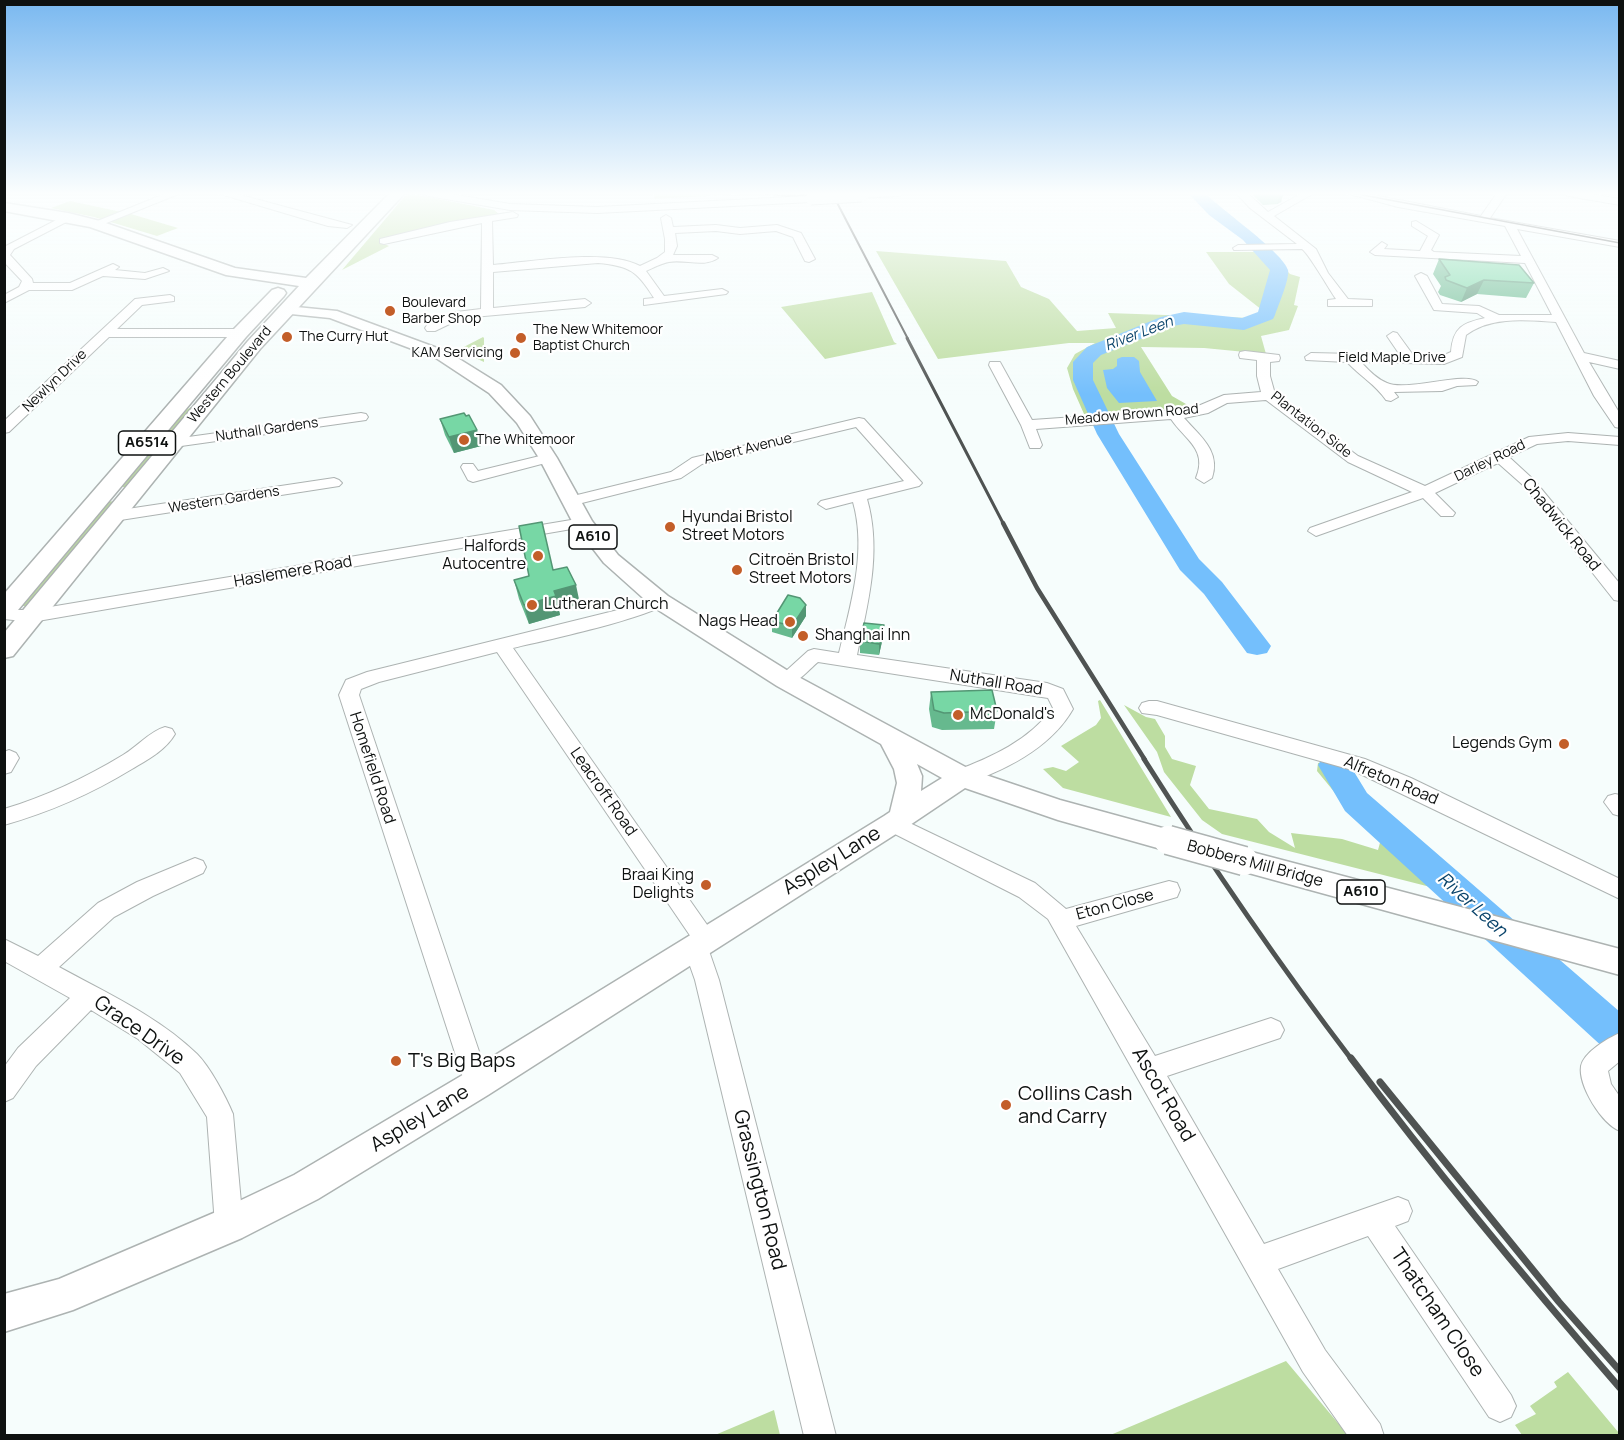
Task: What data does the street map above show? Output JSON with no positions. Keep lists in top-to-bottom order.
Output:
{
  "streets": {
    "highway": ["Western Boulevard", "A6514", "A610"],
    "main road": ["Aspley Lane", "Bobbers Mill Bridge"],
    "street": [
      "Field Maple Drive",
      "Newlyn Drive",
      "Meadow Brown Road",
      "Plantation Side",
      "Nuthall Gardens",
      "Albert Avenue",
      "Darley Road",
      "Western Gardens",
      "Chadwick Road",
      "Haslemere Road",
      "Nuthall Road",
      "Homefield Road",
      "Alfreton Road",
      "Leacroft Road",
      "Eton Close",
      "Grace Drive",
      "Ascot Road",
      "Grassington Road",
      "Thatcham Close"
    ]
  },
  "crossings": [
    ["Western Boulevard", "Nuthall Gardens"],
    ["Western Boulevard", "Western Gardens"],
    ["Western Boulevard", "A610"],
    ["Western Boulevard", "Haslemere Road"],
    ["Meadow Brown Road", "Plantation Side"],
    ["Plantation Side", "Darley Road"],
    ["Albert Avenue", "A610"],
    ["Darley Road", "Chadwick Road"],
    ["A610", "Haslemere Road"],
    ["A610", "Nuthall Road"],
    ["A610", "Homefield Road"],
    ["A610", "Aspley Lane"],
    ["A610", "Bobbers Mill Bridge"],
    ["Nuthall Road", "Aspley Lane"],
    ["Nuthall Road", "Bobbers Mill Bridge"],
    ["Homefield Road", "Leacroft Road"],
    ["Homefield Road", "Aspley Lane"],
    ["Leacroft Road", "Aspley Lane"],
    ["Leacroft Road", "Grassington Road"],
    ["Aspley Lane", "Bobbers Mill Bridge"],
    ["Aspley Lane", "Grace Drive"],
    ["Aspley Lane", "Ascot Road"],
    ["Aspley Lane", "Grassington Road"],
    ["Eton Close", "Ascot Road"],
    ["Ascot Road", "Thatcham Close"]
  ],
  "water": ["River Leen"],
  "places": [
    "Boulevard Barber Shop",
    "The Curry Hut",
    "The New Whitemoor Baptist Church",
    "KAM Servicing",
    "The Whitemoor",
    "Hyundai Bristol Street Motors",
    "Halfords Autocentre",
    "Citroën Bristol Street Motors",
    "Lutheran Church",
    "Nags Head",
    "Shanghai Inn",
    "McDonald's",
    "Legends Gym",
    "Braai King Delights",
    "T's Big Baps",
    "Collins Cash and Carry"
  ]
}
